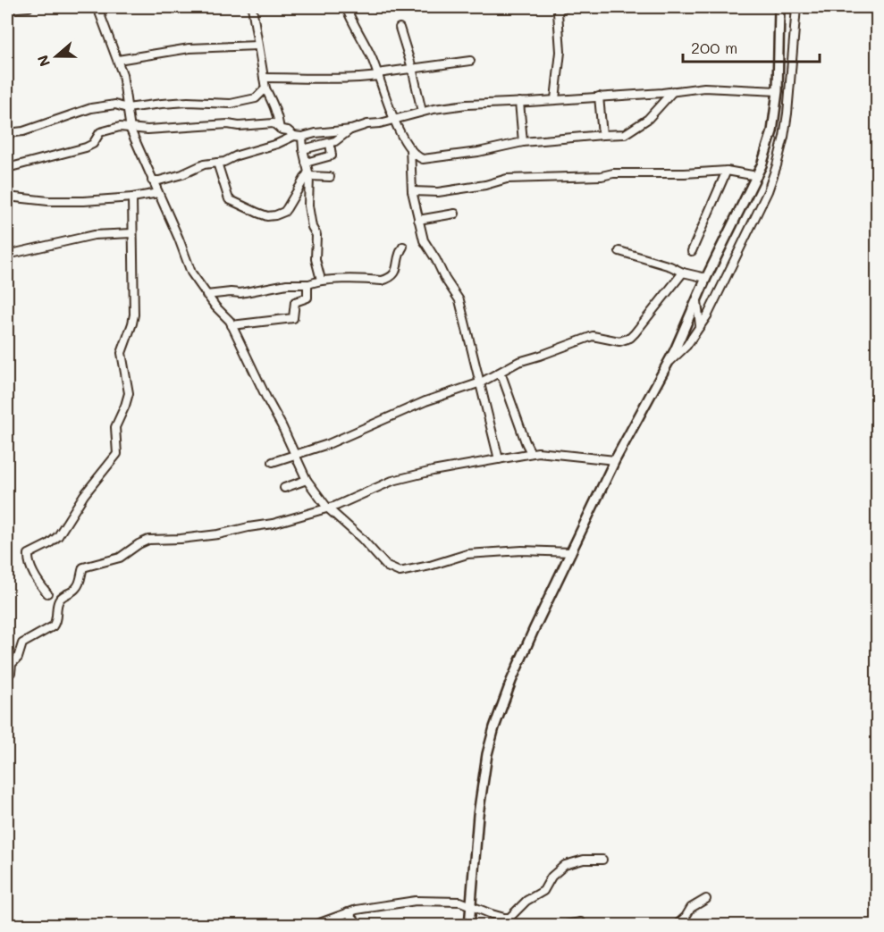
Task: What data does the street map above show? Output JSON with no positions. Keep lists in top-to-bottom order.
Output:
{
  "scale_bar": "200 m",
  "north": "left"
}
